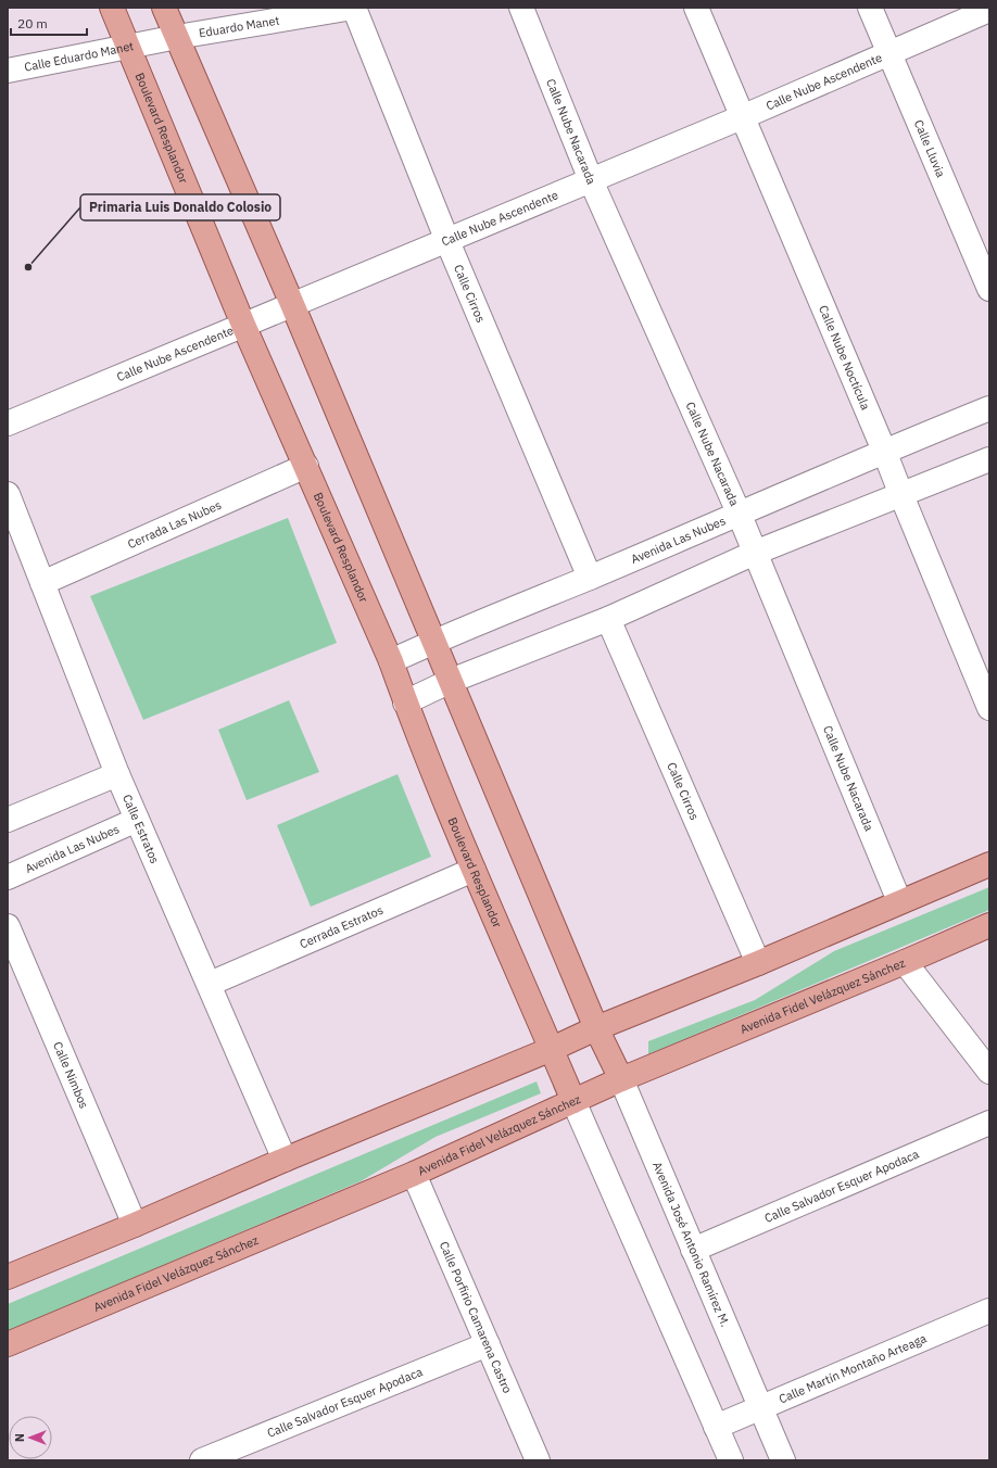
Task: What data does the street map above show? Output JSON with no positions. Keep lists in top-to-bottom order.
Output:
{
  "streets": {
    "main road": ["Boulevard Resplandor", "Avenida Fidel Velázquez Sánchez", "Avenida José Antonio Ramírez M."],
    "street": [
      "Eduardo Manet",
      "Calle Eduardo Manet",
      "Calle Nube Ascendente",
      "Calle Nube Nacarada",
      "Calle Lluvia",
      "Calle Cirros",
      "Calle Nube Noctícula",
      "Cerrada Las Nubes",
      "Avenida Las Nubes",
      "Calle Estratos",
      "Cerrada Estratos",
      "Calle Nimbos",
      "Calle Salvador Esquer Apodaca",
      "Calle Porfirio Camarena Castro",
      "Calle Martín Montaño Arteaga"
    ]
  },
  "crossings": [
    ["Eduardo Manet", "Calle Eduardo Manet"],
    ["Eduardo Manet", "Calle Cirros"],
    ["Calle Eduardo Manet", "Boulevard Resplandor"],
    ["Calle Nube Ascendente", "Boulevard Resplandor"],
    ["Calle Nube Ascendente", "Calle Nube Nacarada"],
    ["Calle Nube Ascendente", "Calle Lluvia"],
    ["Calle Nube Ascendente", "Calle Cirros"],
    ["Calle Nube Ascendente", "Calle Nube Noctícula"],
    ["Boulevard Resplandor", "Cerrada Las Nubes"],
    ["Boulevard Resplandor", "Avenida Las Nubes"],
    ["Boulevard Resplandor", "Cerrada Estratos"],
    ["Calle Nube Nacarada", "Avenida Las Nubes"],
    ["Calle Cirros", "Avenida Las Nubes"],
    ["Calle Nube Noctícula", "Avenida Las Nubes"],
    ["Cerrada Las Nubes", "Calle Estratos"],
    ["Avenida Las Nubes", "Calle Estratos"],
    ["Calle Estratos", "Cerrada Estratos"],
    ["Avenida Fidel Velázquez Sánchez", "Avenida José Antonio Ramírez M."],
    ["Avenida Fidel Velázquez Sánchez", "Calle Porfirio Camarena Castro"],
    ["Calle Salvador Esquer Apodaca", "Avenida José Antonio Ramírez M."],
    ["Calle Salvador Esquer Apodaca", "Calle Porfirio Camarena Castro"],
    ["Avenida José Antonio Ramírez M.", "Calle Martín Montaño Arteaga"]
  ],
  "places": ["Primaria Luis Donaldo Colosio"],
  "scale_bar": "20 m",
  "north": "left"
}
